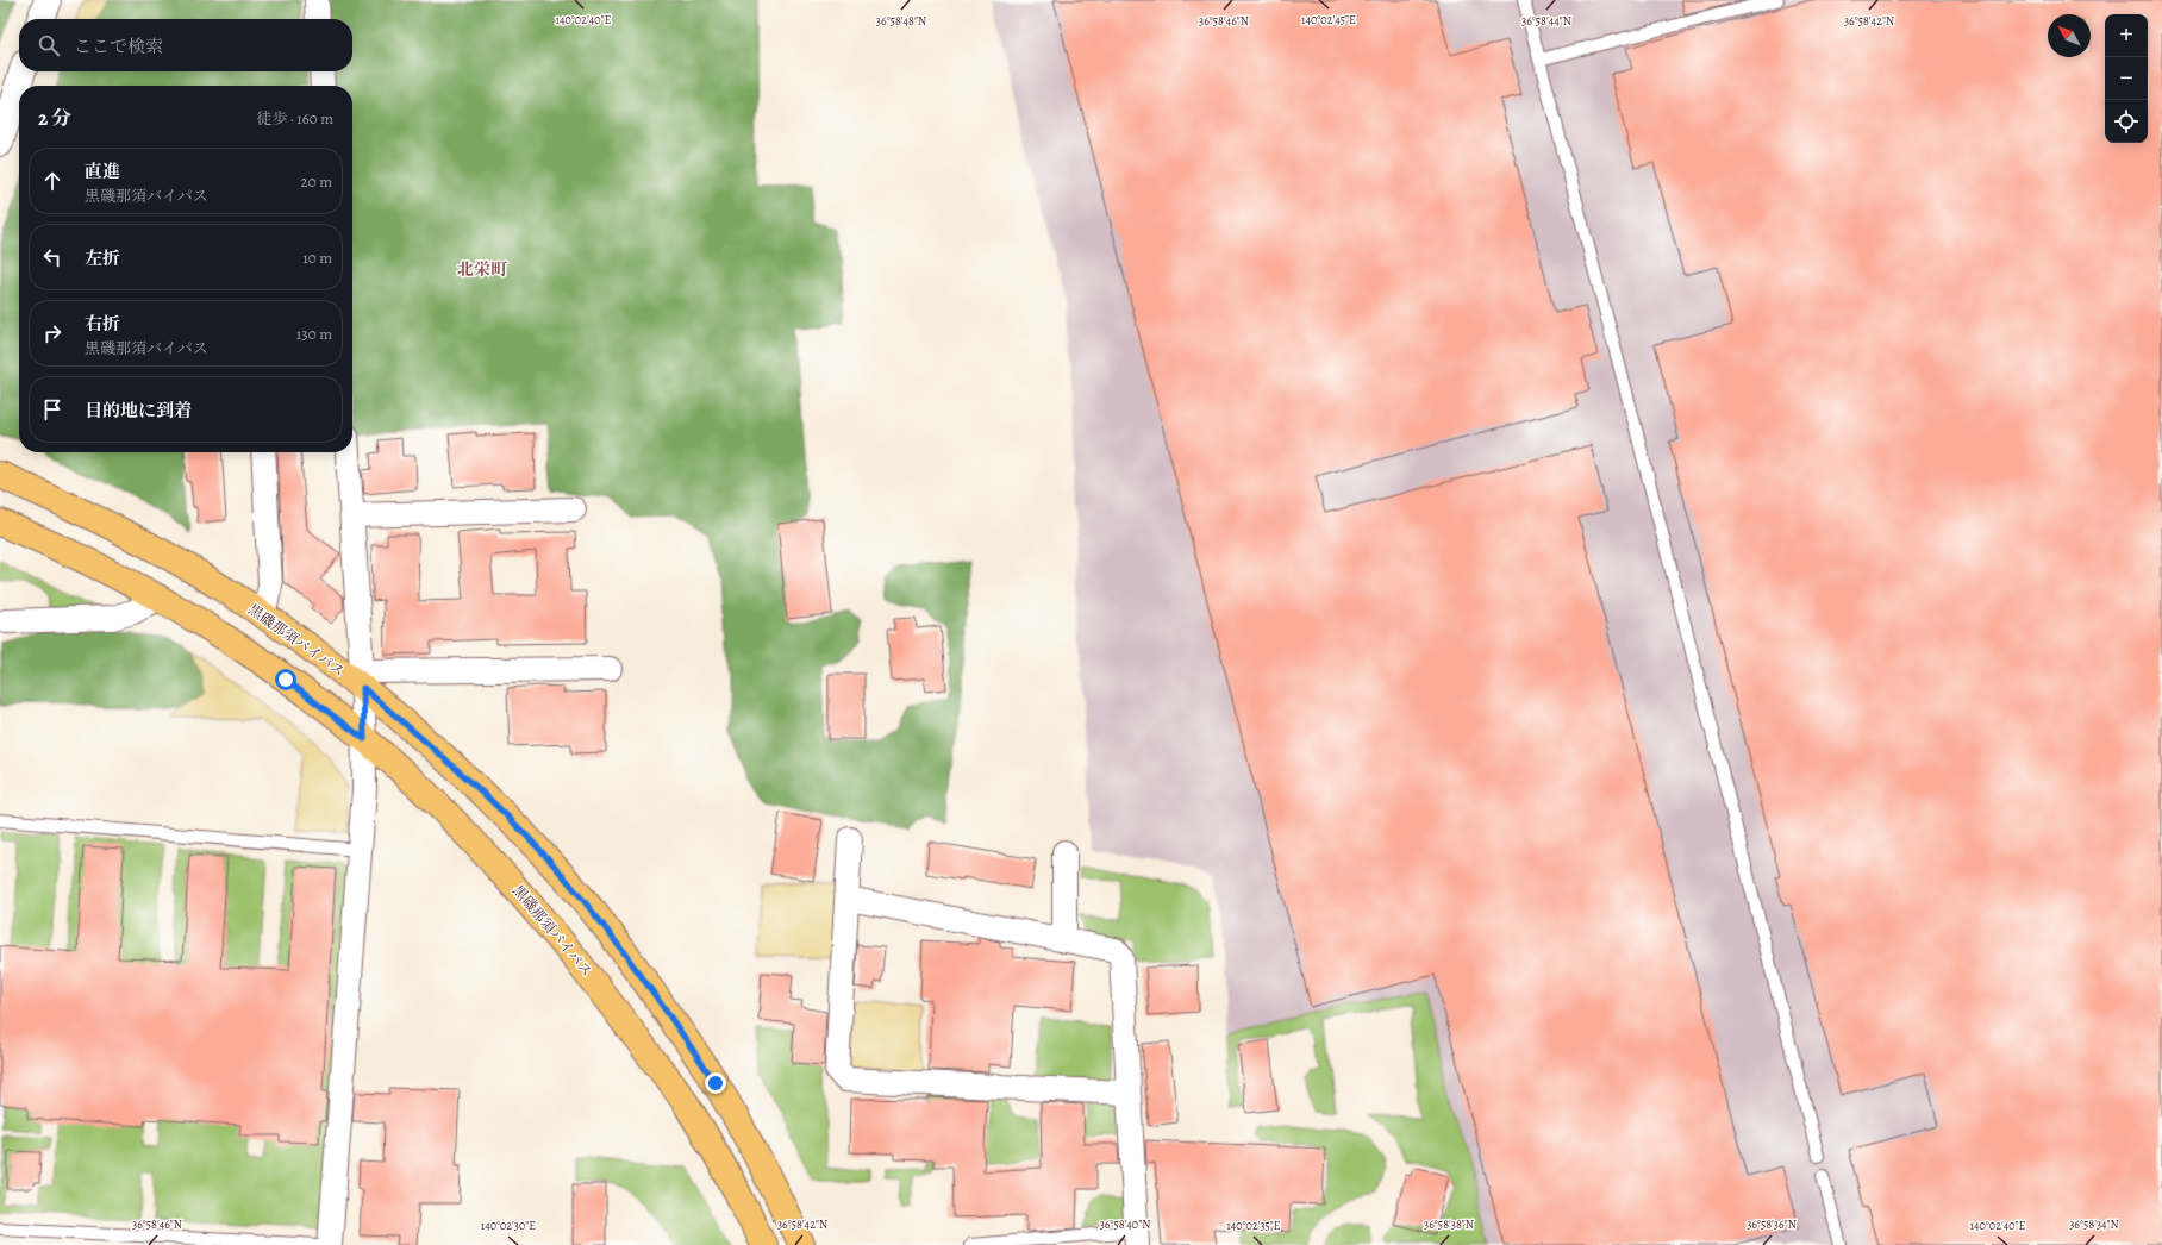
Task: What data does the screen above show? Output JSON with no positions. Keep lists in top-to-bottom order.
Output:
{
  "streets": {
    "main road": ["黒磯那須バイパス"]
  },
  "districts": ["北栄町"],
  "north": "top left",
  "page": {
    "map_buttons": ["+", "−"],
    "search": "ここで検索",
    "heading": ["2 分", "徒歩 · 160 m"],
    "list": [
      ["直進", "黒磯那須バイパス", "20 m"],
      ["左折", "10 m"],
      ["右折", "黒磯那須バイパス", "130 m"],
      "目的地に到着"
    ]
  },
  "coordinates": [
    "140°02'40\"E",
    "140°02'45\"E",
    "36°58'48\"N",
    "36°58'46\"N",
    "36°58'44\"N",
    "36°58'42\"N",
    "36°58'40\"N",
    "36°58'38\"N",
    "36°58'36\"N",
    "36°58'34\"N",
    "140°02'30\"E",
    "140°02'35\"E"
  ]
}
